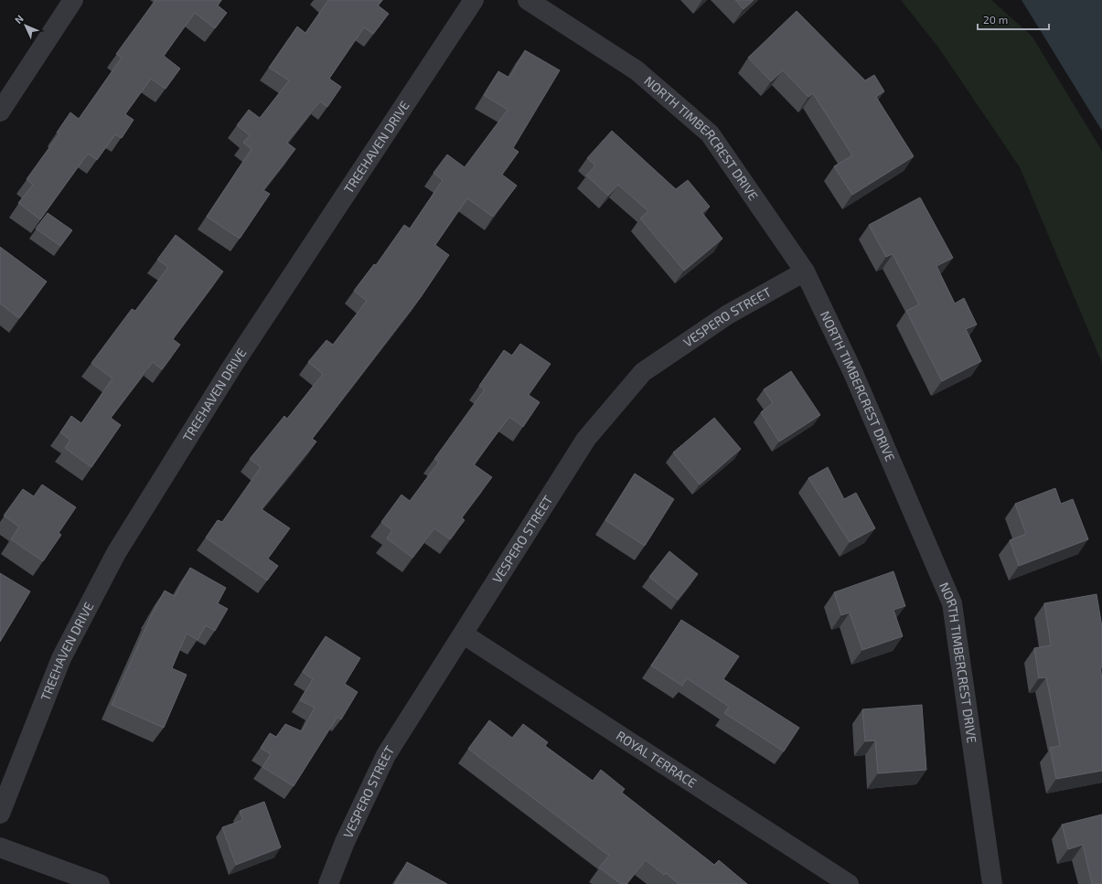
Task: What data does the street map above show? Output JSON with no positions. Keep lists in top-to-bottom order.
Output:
{
  "streets": {
    "street": [
      "NORTH TIMBERCREST DRIVE",
      "TREEHAVEN DRIVE",
      "VESPERO STREET",
      "ROYAL TERRACE"
    ]
  },
  "crossings": [
    ["NORTH TIMBERCREST DRIVE", "VESPERO STREET"],
    ["VESPERO STREET", "ROYAL TERRACE"]
  ],
  "scale_bar": "20 m",
  "north": "top left"
}
